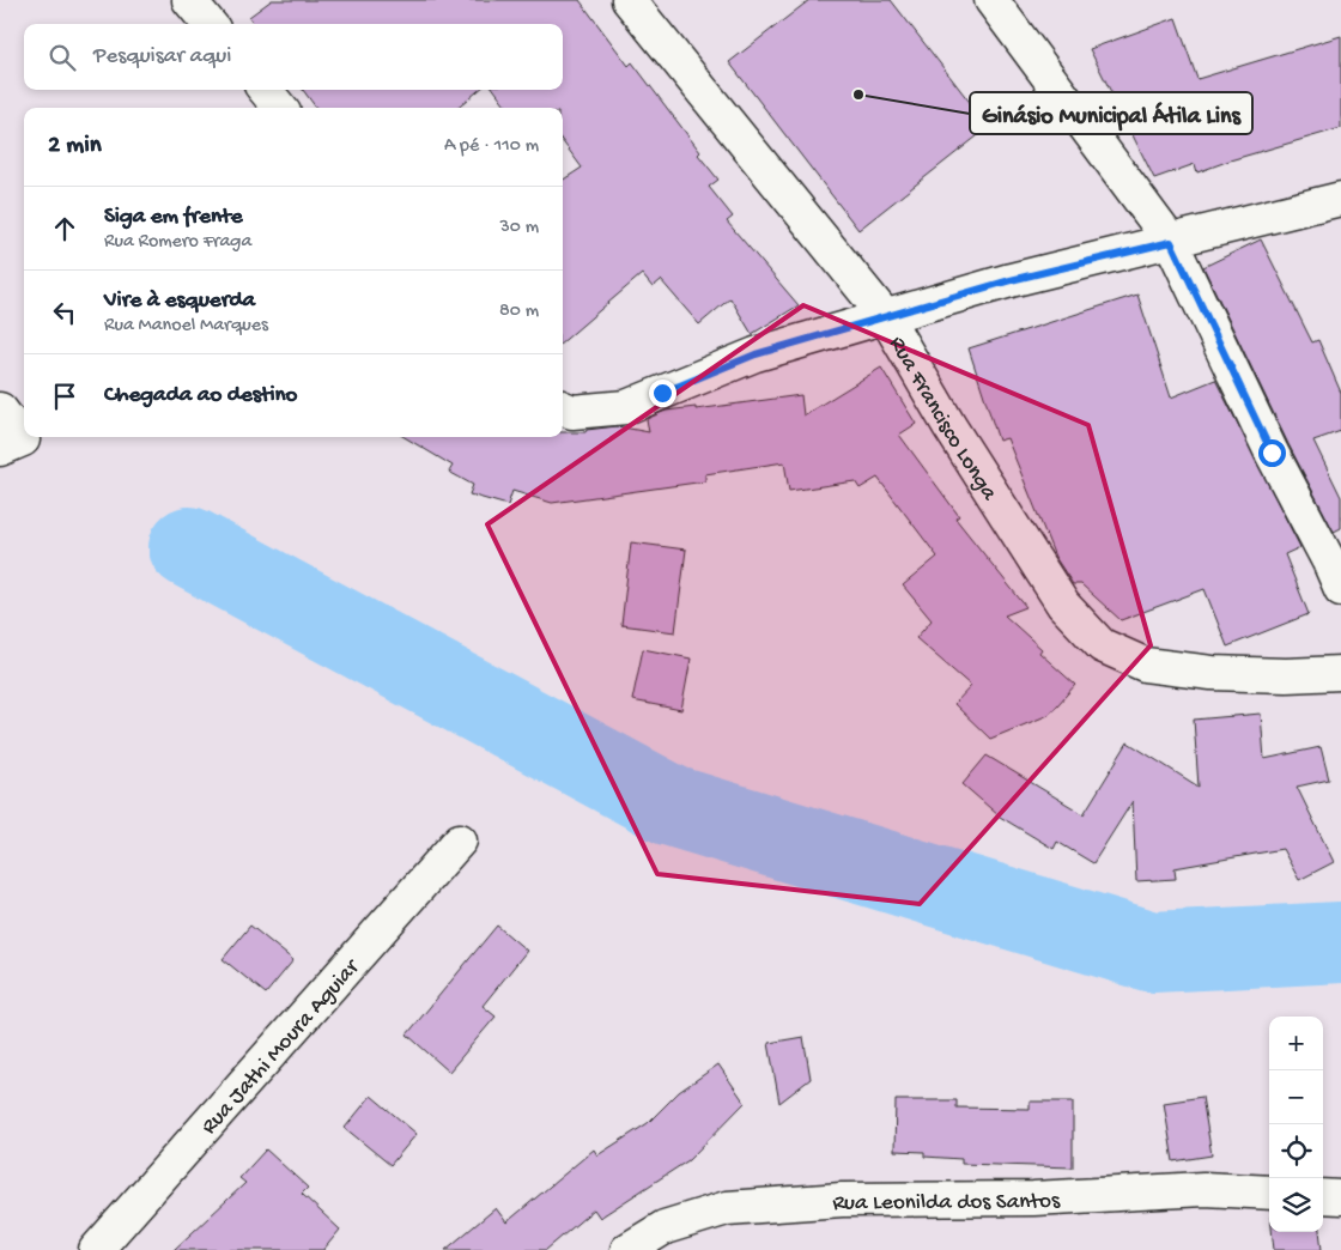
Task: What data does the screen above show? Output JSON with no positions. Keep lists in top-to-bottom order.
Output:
{
  "streets": {
    "street": ["Rua Francisco Longa", "Rua Jathi Moura Aguiar", "Rua Leonilda dos Santos"]
  },
  "places": ["Ginásio Municipal Átila Lins"],
  "page": {
    "search": "Pesquisar aqui",
    "heading": ["2 min", "A pé · 110 m"],
    "list": [
      ["Siga em frente", "Rua Romero Fraga", "30 m"],
      ["Vire à esquerda", "Rua Manoel Marques", "80 m"],
      "Chegada ao destino"
    ],
    "map_buttons": ["+", "−"]
  }
}
